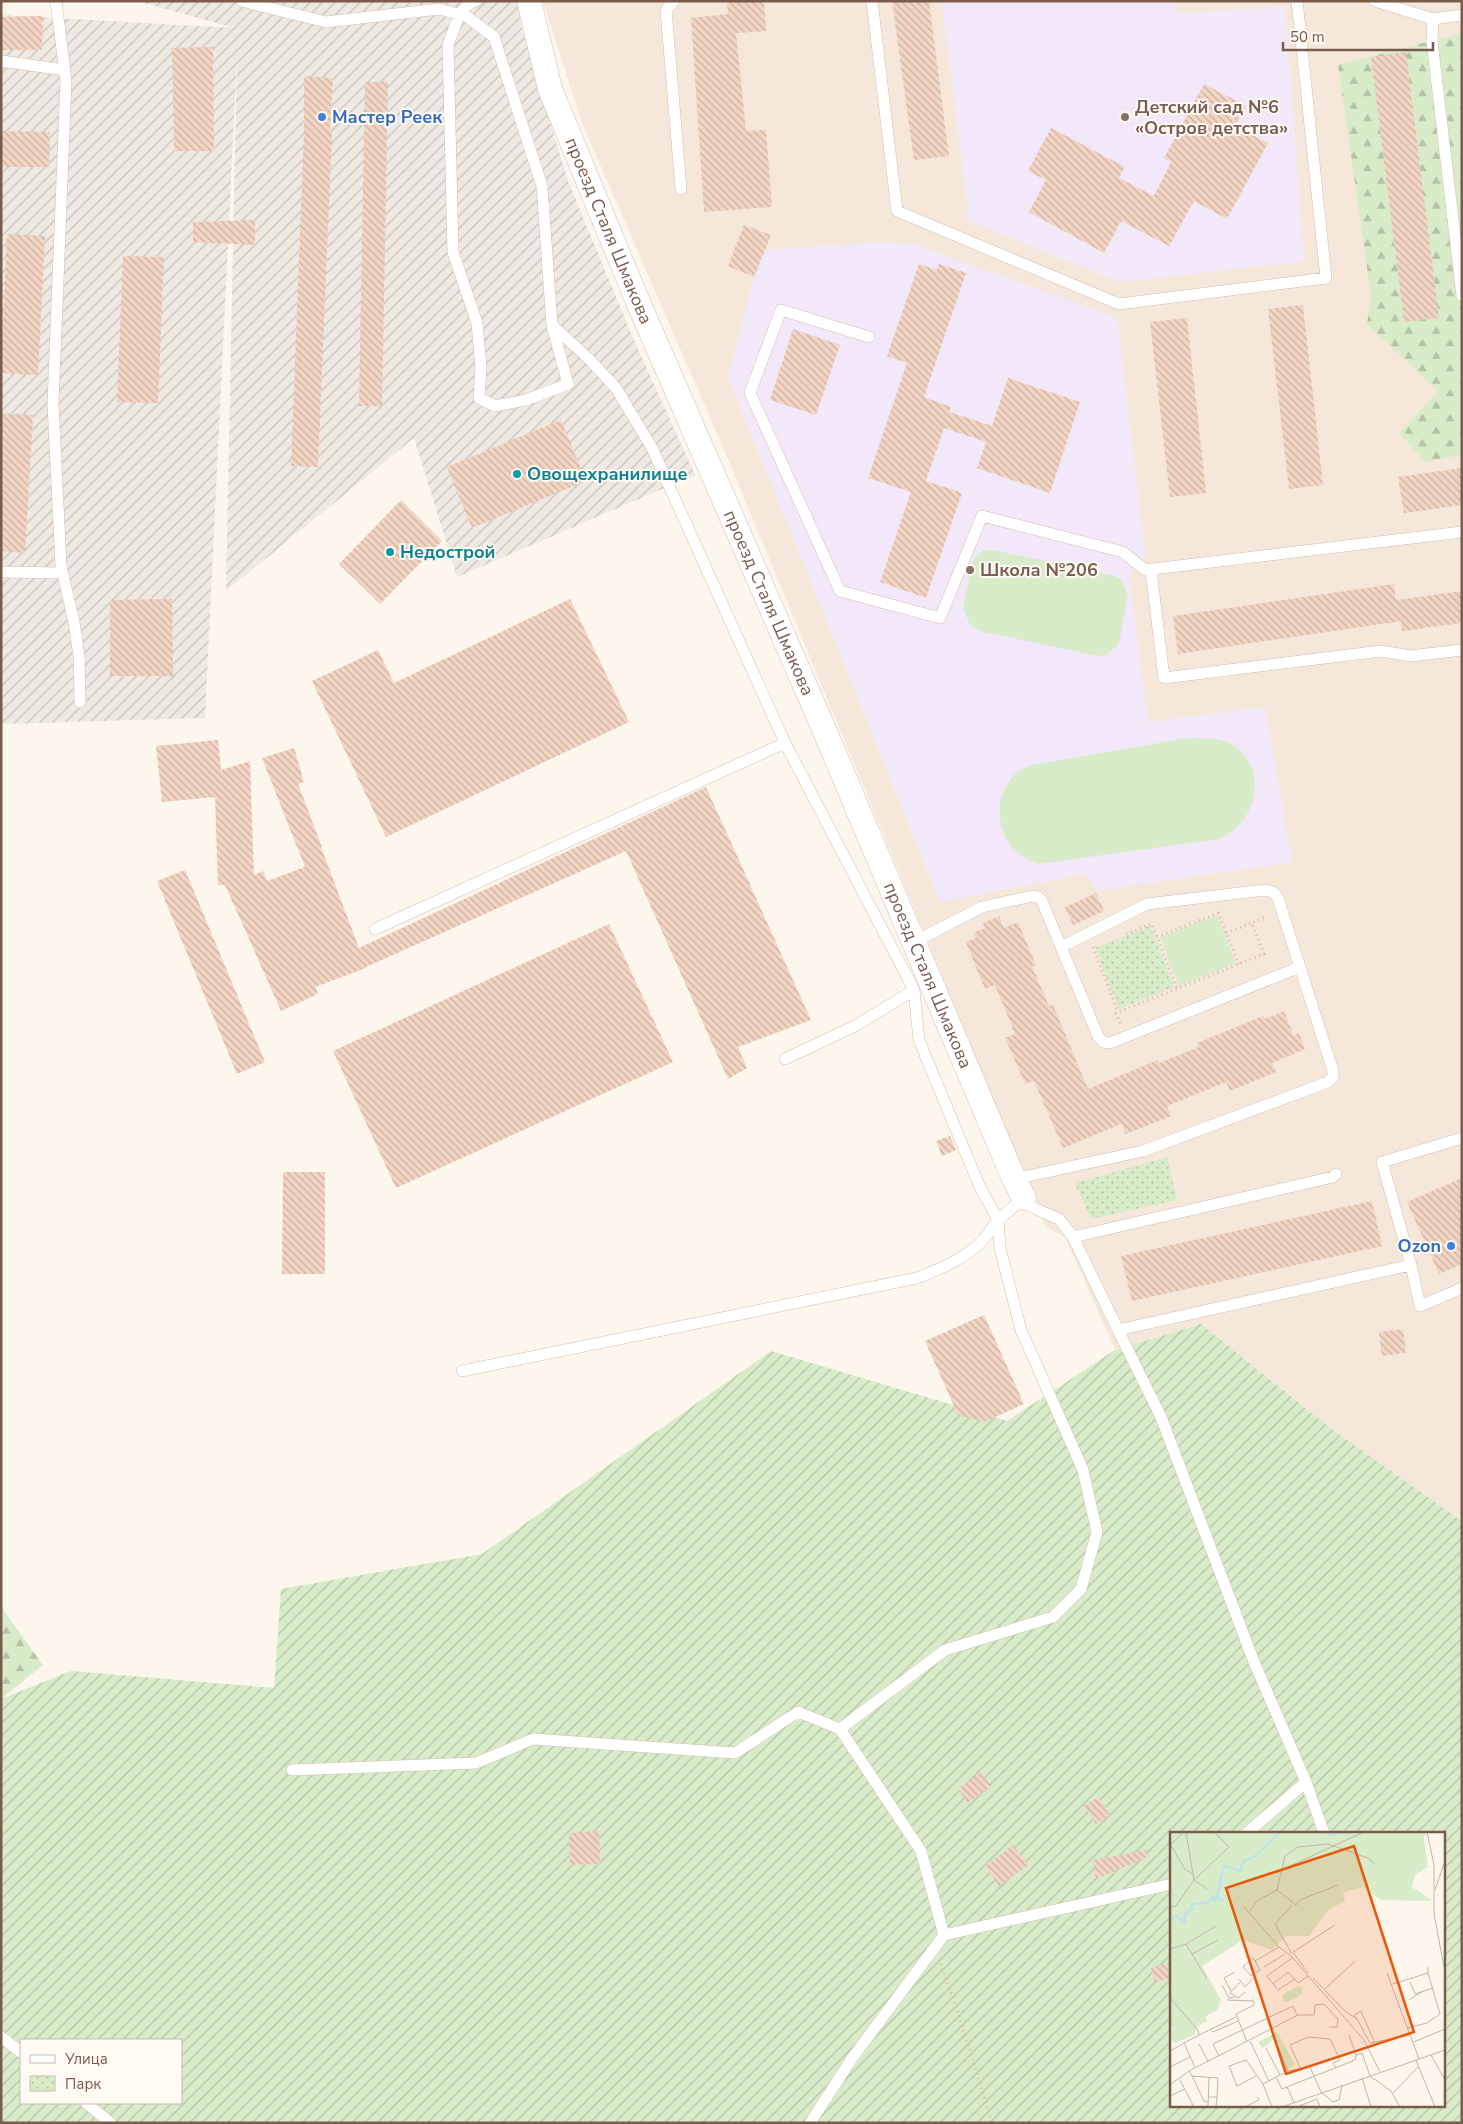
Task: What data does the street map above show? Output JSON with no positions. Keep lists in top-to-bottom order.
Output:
{
  "streets": {
    "street": ["проезд Сталя Шмакова"]
  },
  "places": [
    "Мастер Реек",
    "Детский сад №6 «Остров детства»",
    "Овощехранилище",
    "Недострой",
    "Школа №206",
    "Ozon"
  ],
  "legend": ["Улица", "Парк"],
  "scale_bar": "50 m"
}
